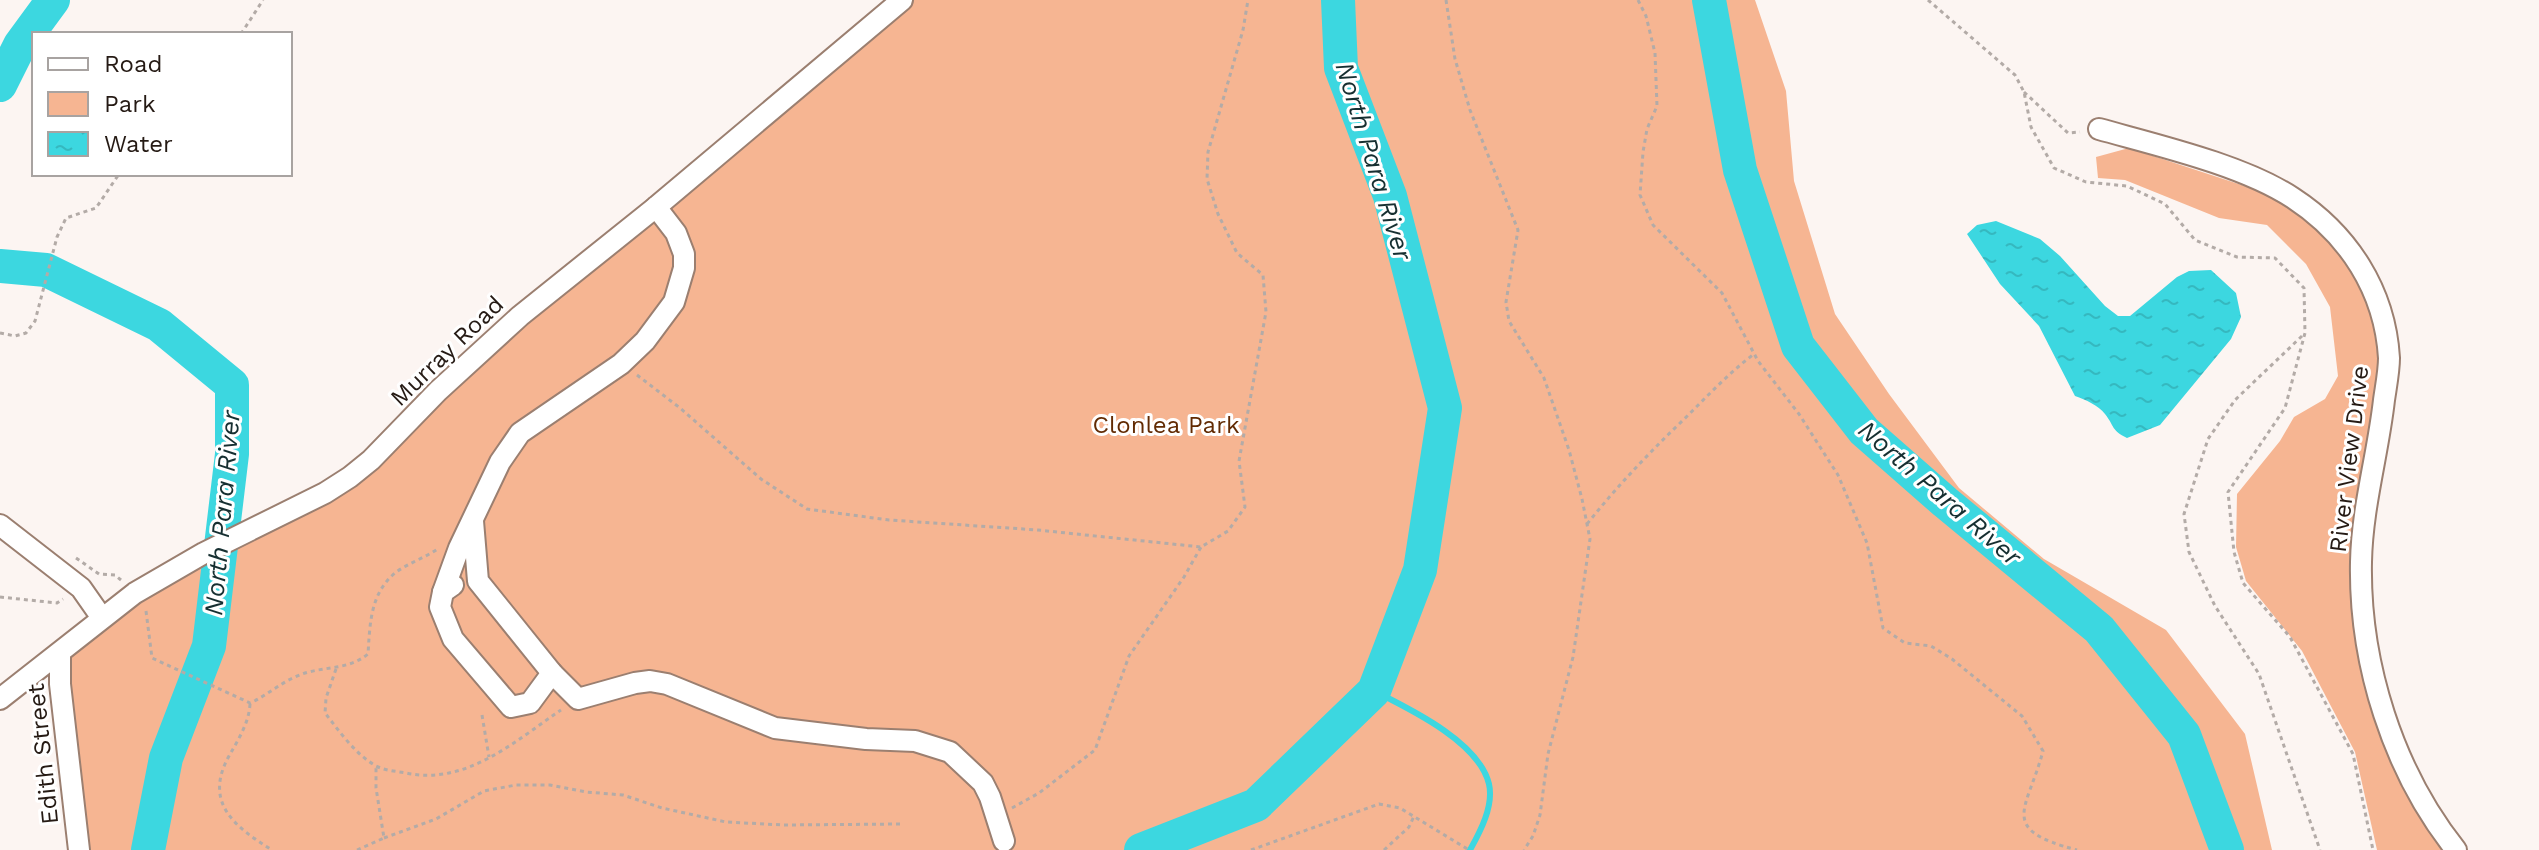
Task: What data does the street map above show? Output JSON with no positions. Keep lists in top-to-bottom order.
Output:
{
  "streets": {
    "street": ["Murray Road", "River View Drive", "Edith Street"]
  },
  "crossings": [
    ["Murray Road", "Edith Street"]
  ],
  "water": ["North Para River"],
  "parks": ["Clonlea Park"],
  "legend": ["Road", "Park", "Water"]
}
